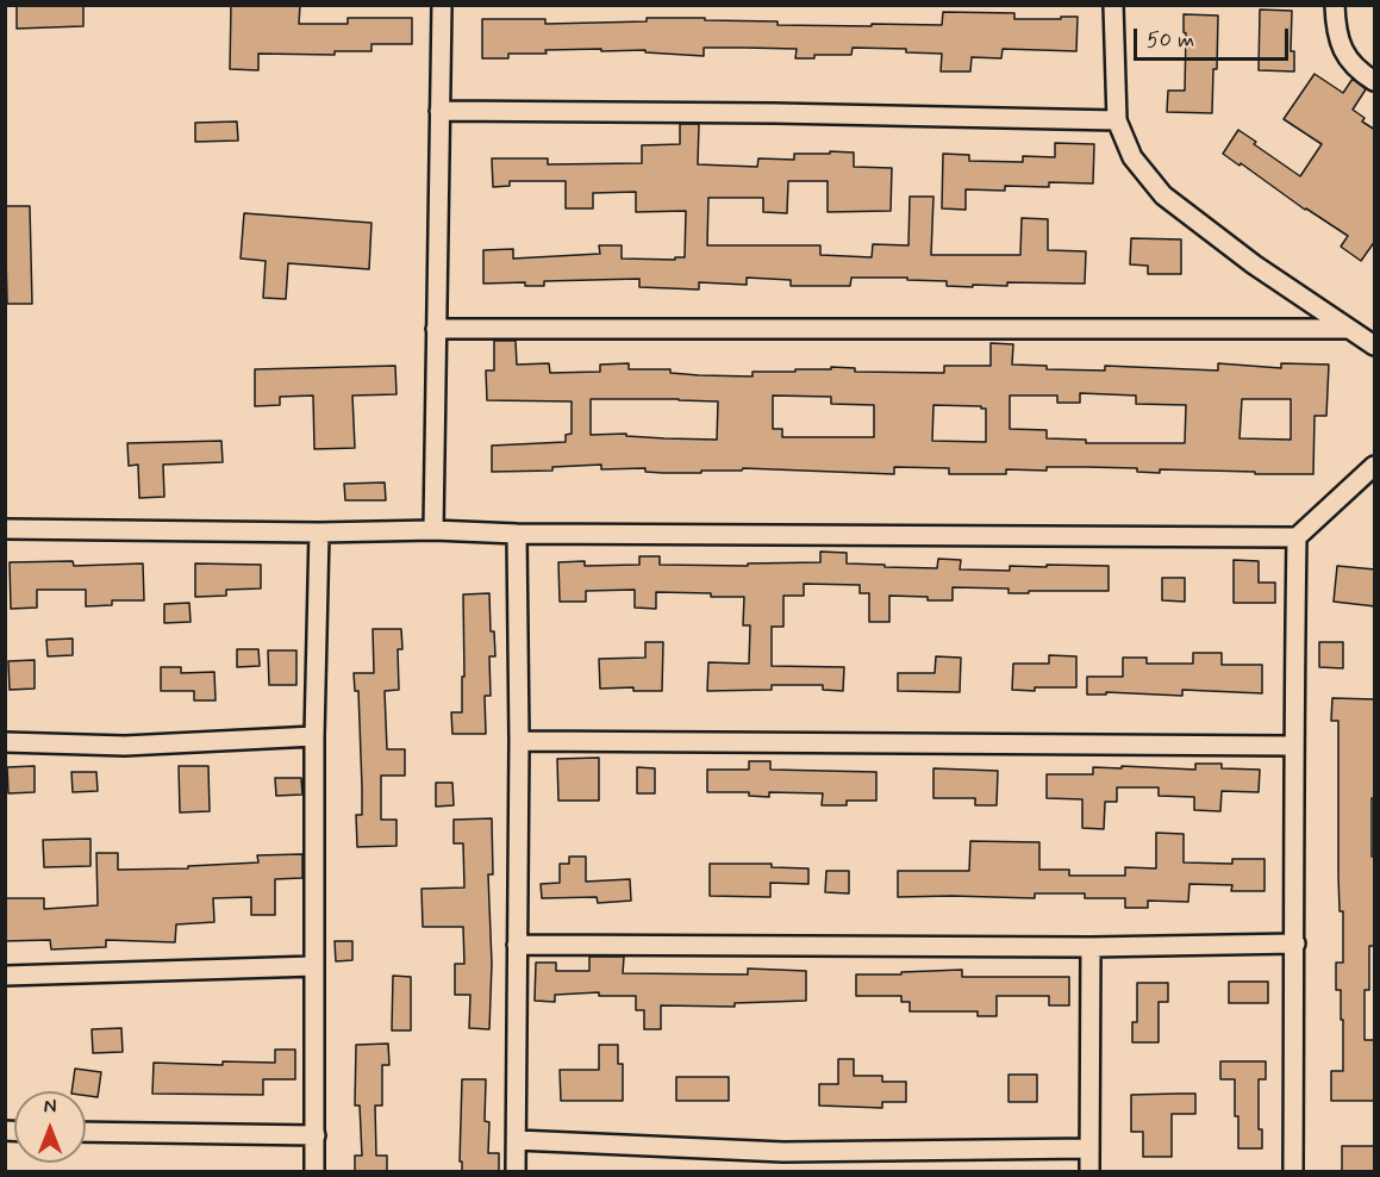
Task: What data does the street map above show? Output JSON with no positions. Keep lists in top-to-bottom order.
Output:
{
  "scale_bar": "50 m",
  "north": "top"
}
